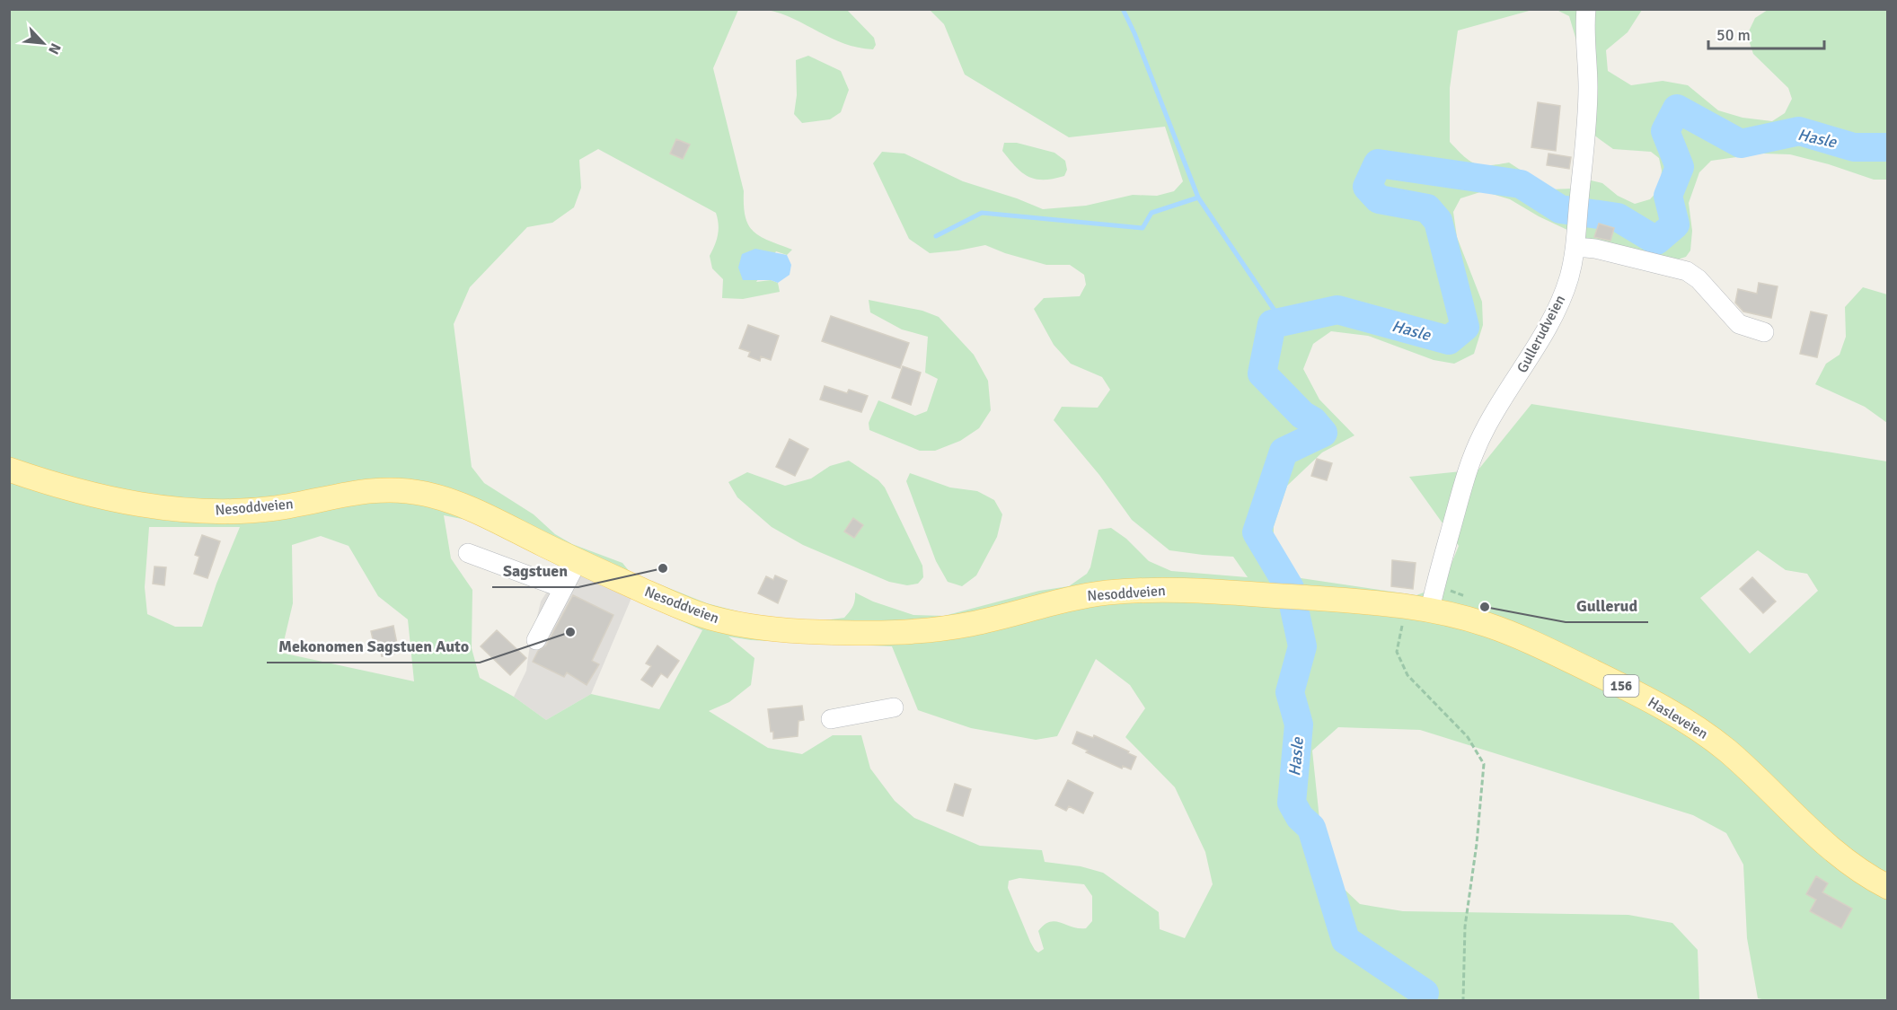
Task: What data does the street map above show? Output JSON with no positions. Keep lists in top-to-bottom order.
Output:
{
  "streets": {
    "main road": ["Nesoddveien", "156", "Hasleveien"],
    "street": ["Gullerudveien"]
  },
  "crossings": [
    ["Gullerudveien", "Hasleveien"],
    ["Nesoddveien", "Hasleveien"]
  ],
  "water": ["Hasle"],
  "places": ["Sagstuen", "Gullerud", "Mekonomen Sagstuen Auto"],
  "scale_bar": "50 m",
  "north": "bottom right"
}
